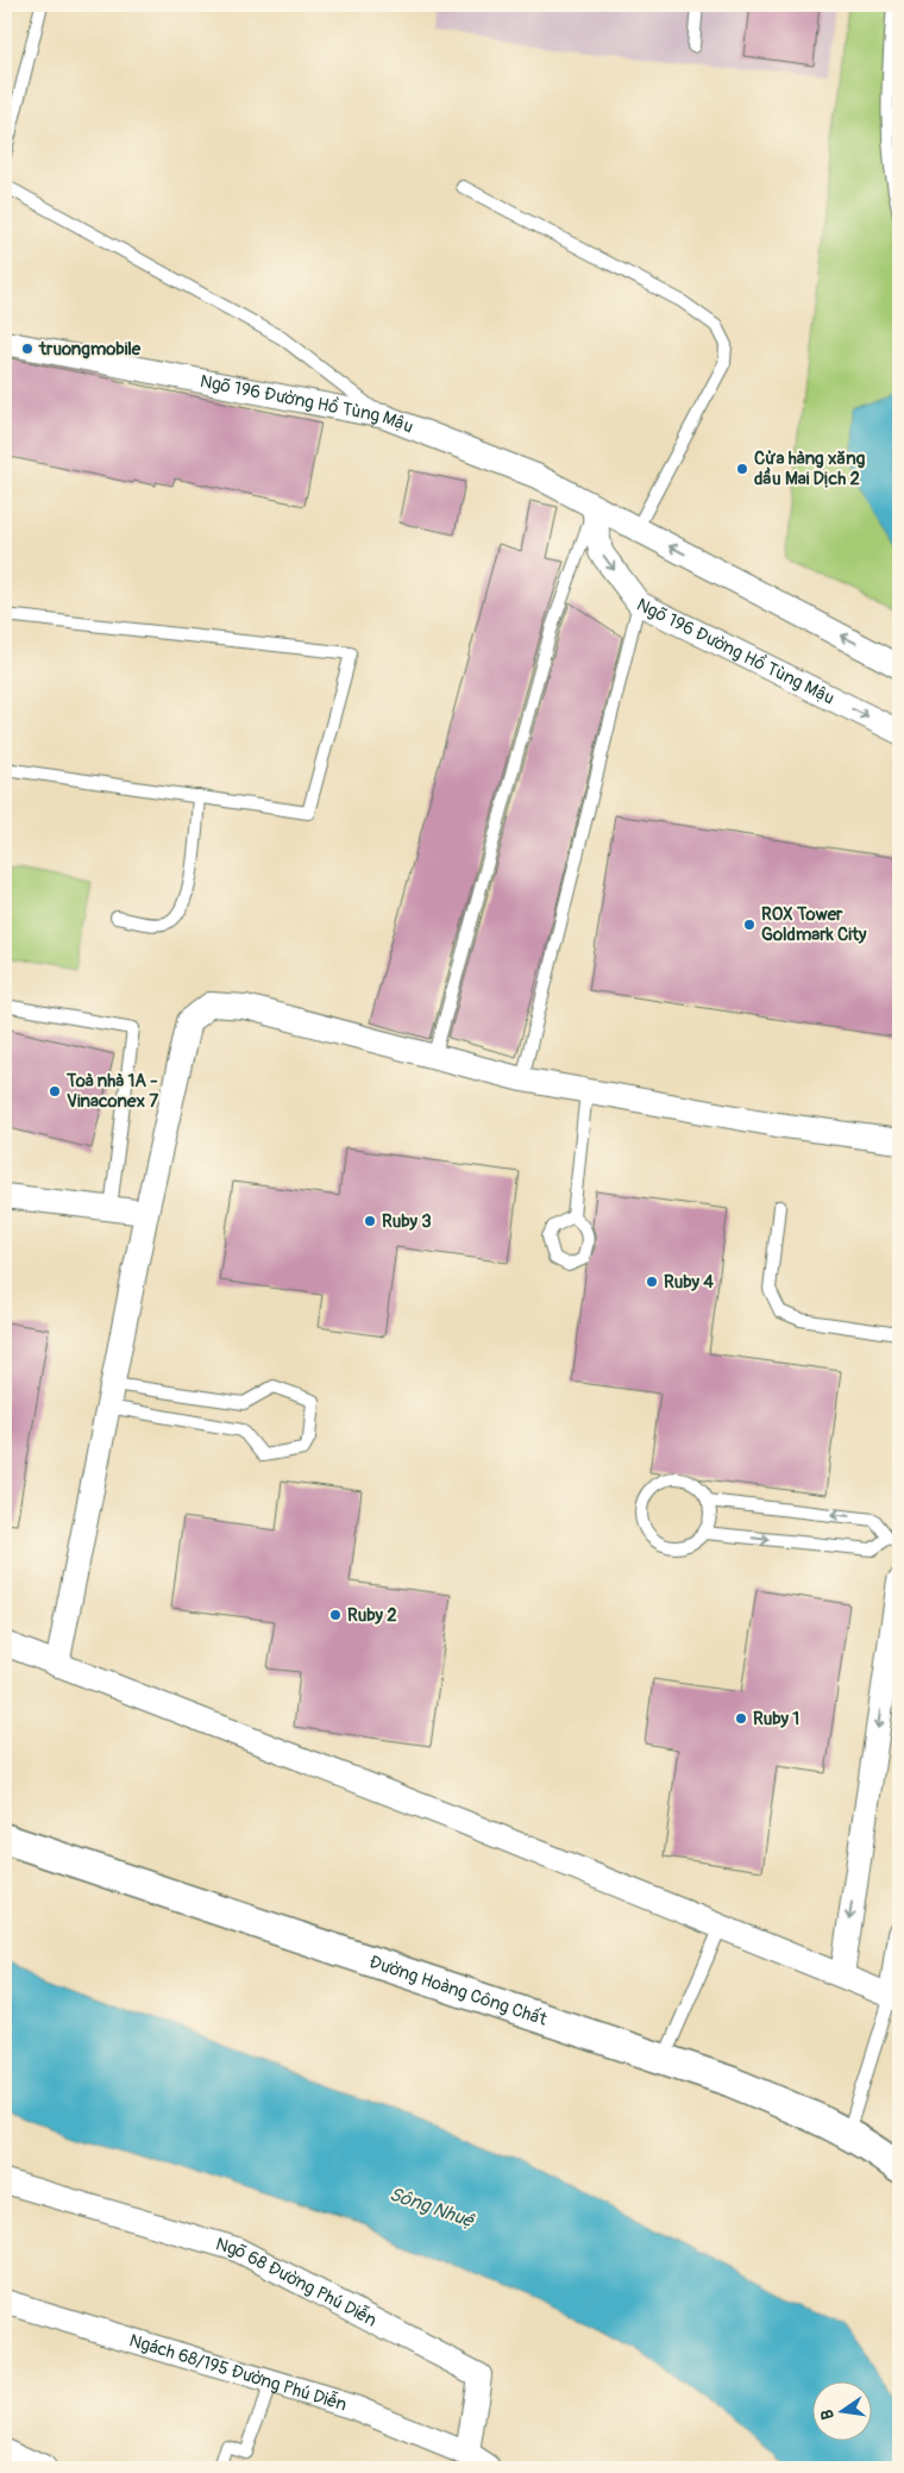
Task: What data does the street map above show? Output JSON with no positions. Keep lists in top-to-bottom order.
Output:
{
  "streets": {
    "street": [
      "Ngõ 196 Đường Hồ Tùng Mậu",
      "Đường Hoàng Công Chất",
      "Ngõ 68 Đường Phú Diễn",
      "Ngách 68/195 Đường Phú Diễn"
    ]
  },
  "crossings": [
    ["Ngõ 68 Đường Phú Diễn", "Ngách 68/195 Đường Phú Diễn"]
  ],
  "water": ["Sông Nhuệ"],
  "places": [
    "truongmobile",
    "Cửa hàng xăng dầu Mai Dịch 2",
    "ROX Tower Goldmark City",
    "Toà nhà 1A - Vinaconex 7",
    "Ruby 3",
    "Ruby 4",
    "Ruby 2",
    "Ruby 1"
  ],
  "north": "left"
}
